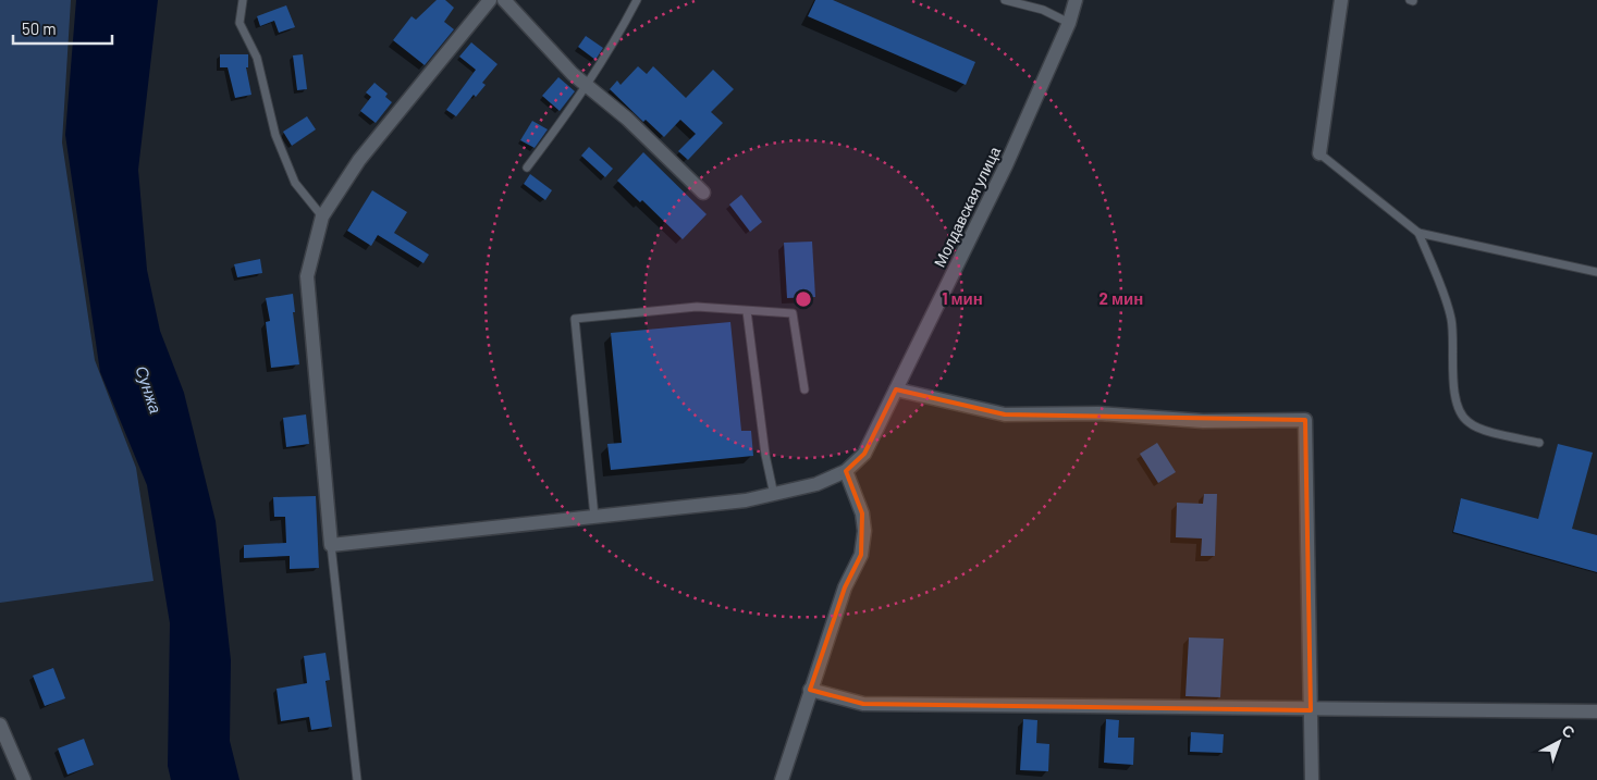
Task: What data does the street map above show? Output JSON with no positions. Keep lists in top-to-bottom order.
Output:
{
  "streets": {
    "street": ["Молдавская улица"]
  },
  "water": ["Сунжа"],
  "scale_bar": "50 m",
  "north": "top right",
  "rings": ["1 мин", "2 мин"]
}
